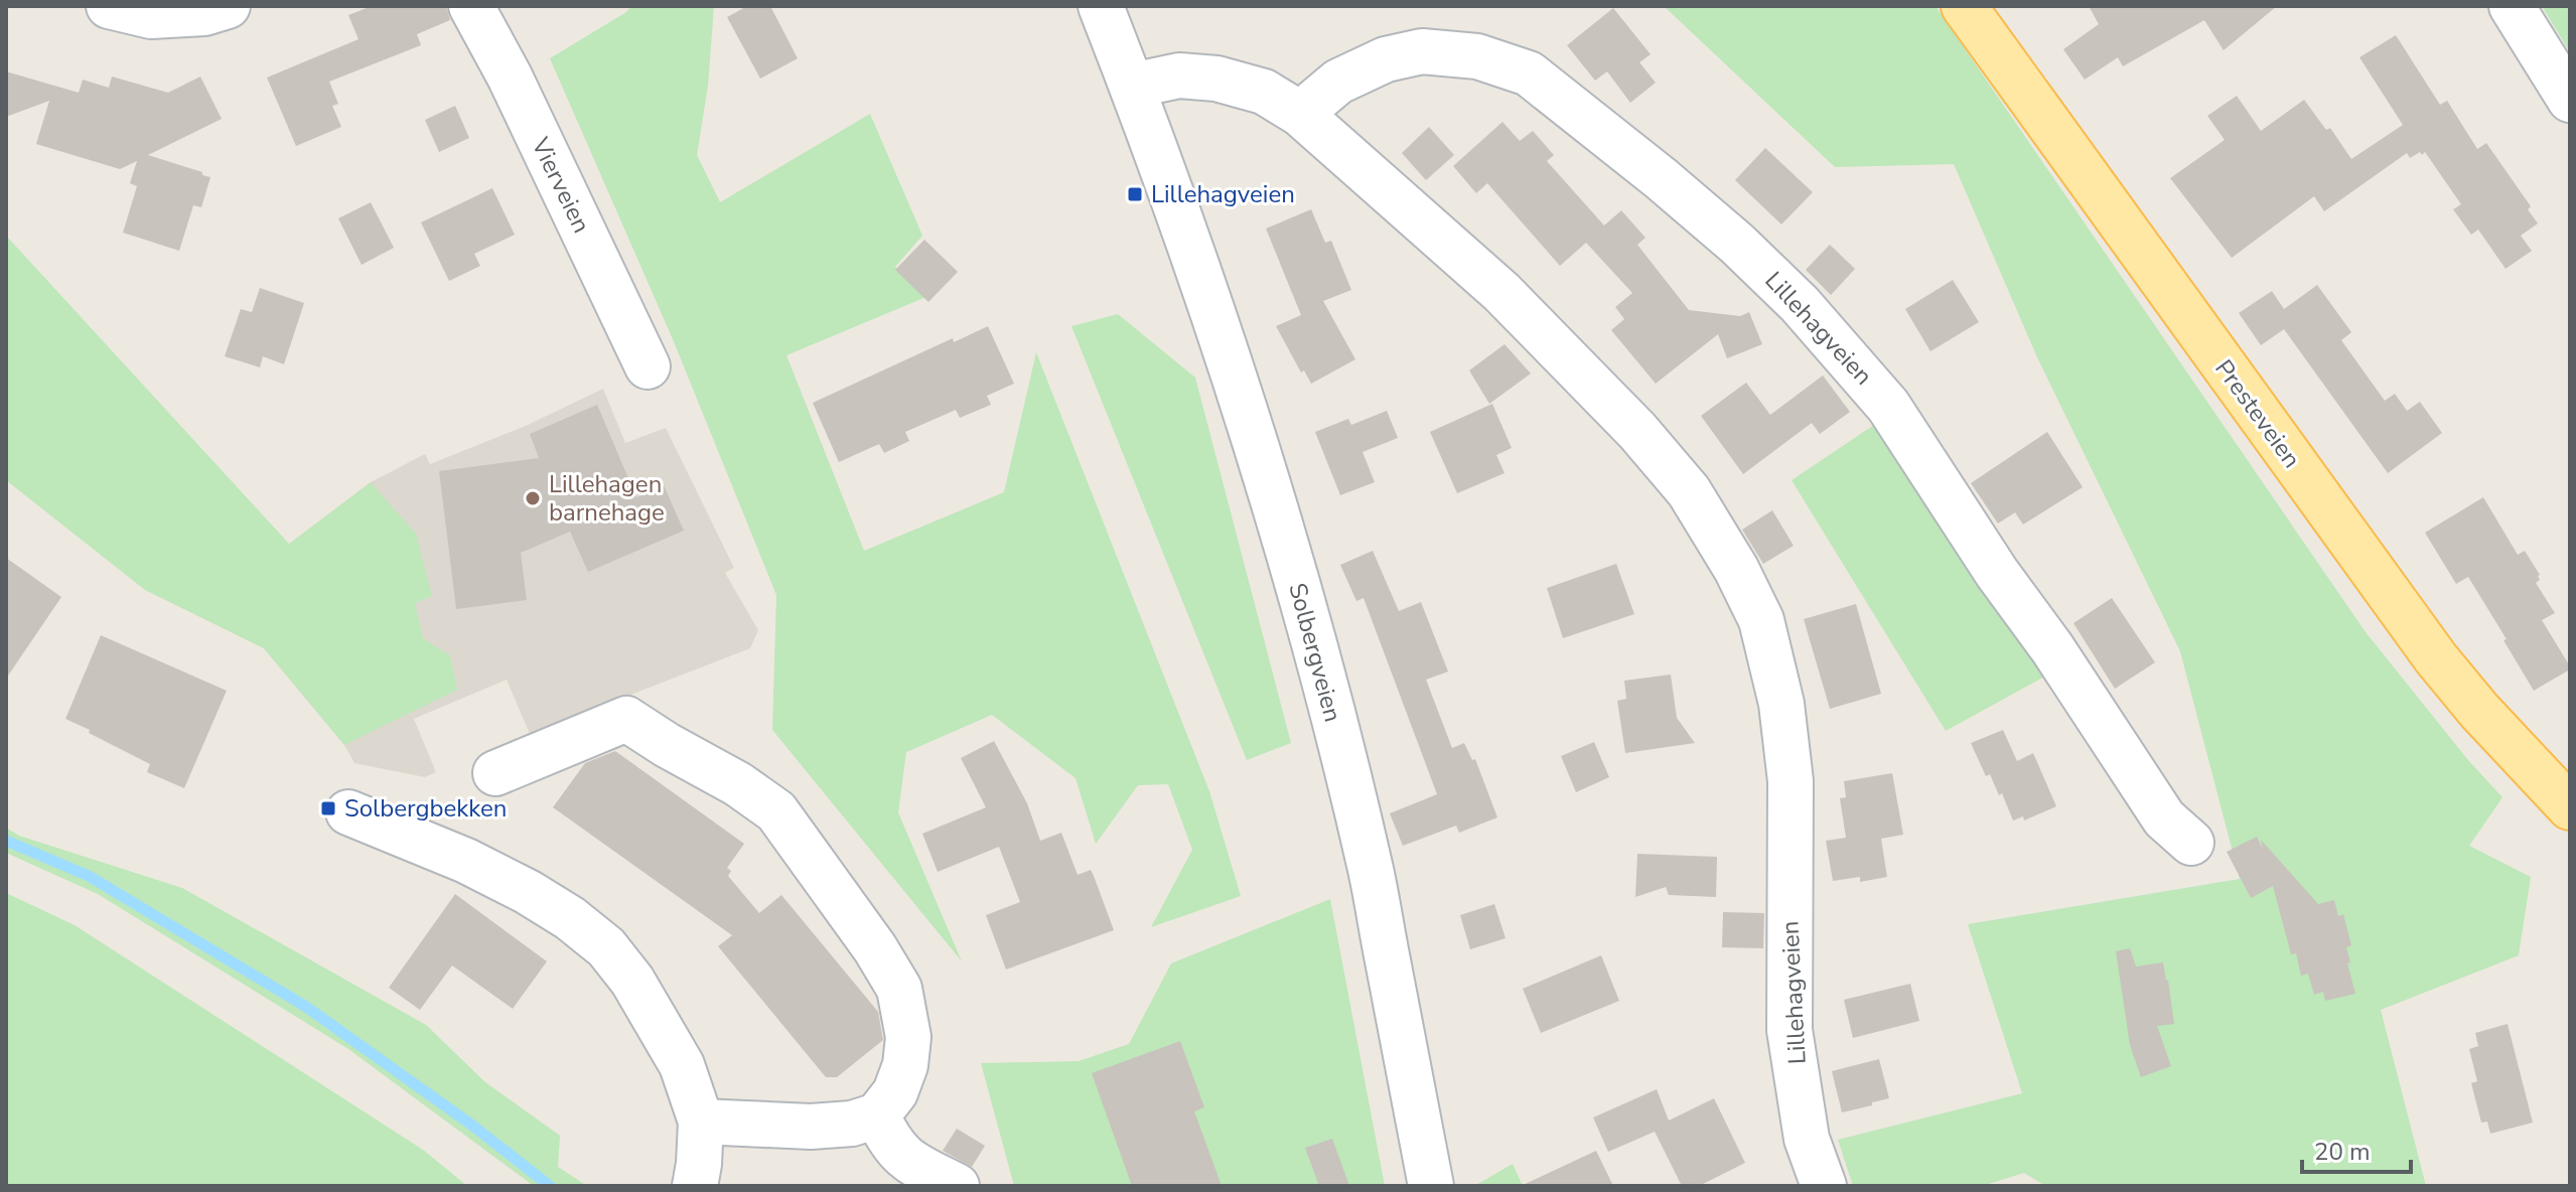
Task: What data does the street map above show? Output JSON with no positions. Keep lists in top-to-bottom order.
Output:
{
  "streets": {
    "main road": ["Presteveien"],
    "street": ["Vierveien", "Lillehagveien", "Solbergveien"]
  },
  "crossings": [
    ["Lillehagveien", "Solbergveien"]
  ],
  "places": {
    "transit": ["Lillehagveien", "Solbergbekken"],
    "other": ["Lillehagen barnehage"]
  },
  "scale_bar": "20 m"
}
